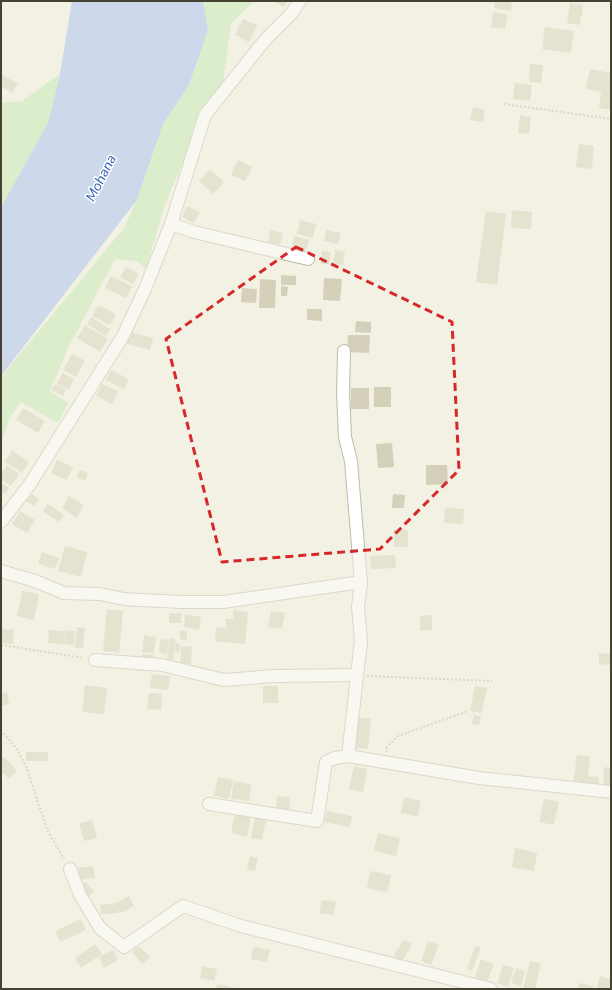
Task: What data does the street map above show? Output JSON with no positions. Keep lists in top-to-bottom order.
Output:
{
  "water": ["Mohana"]
}
